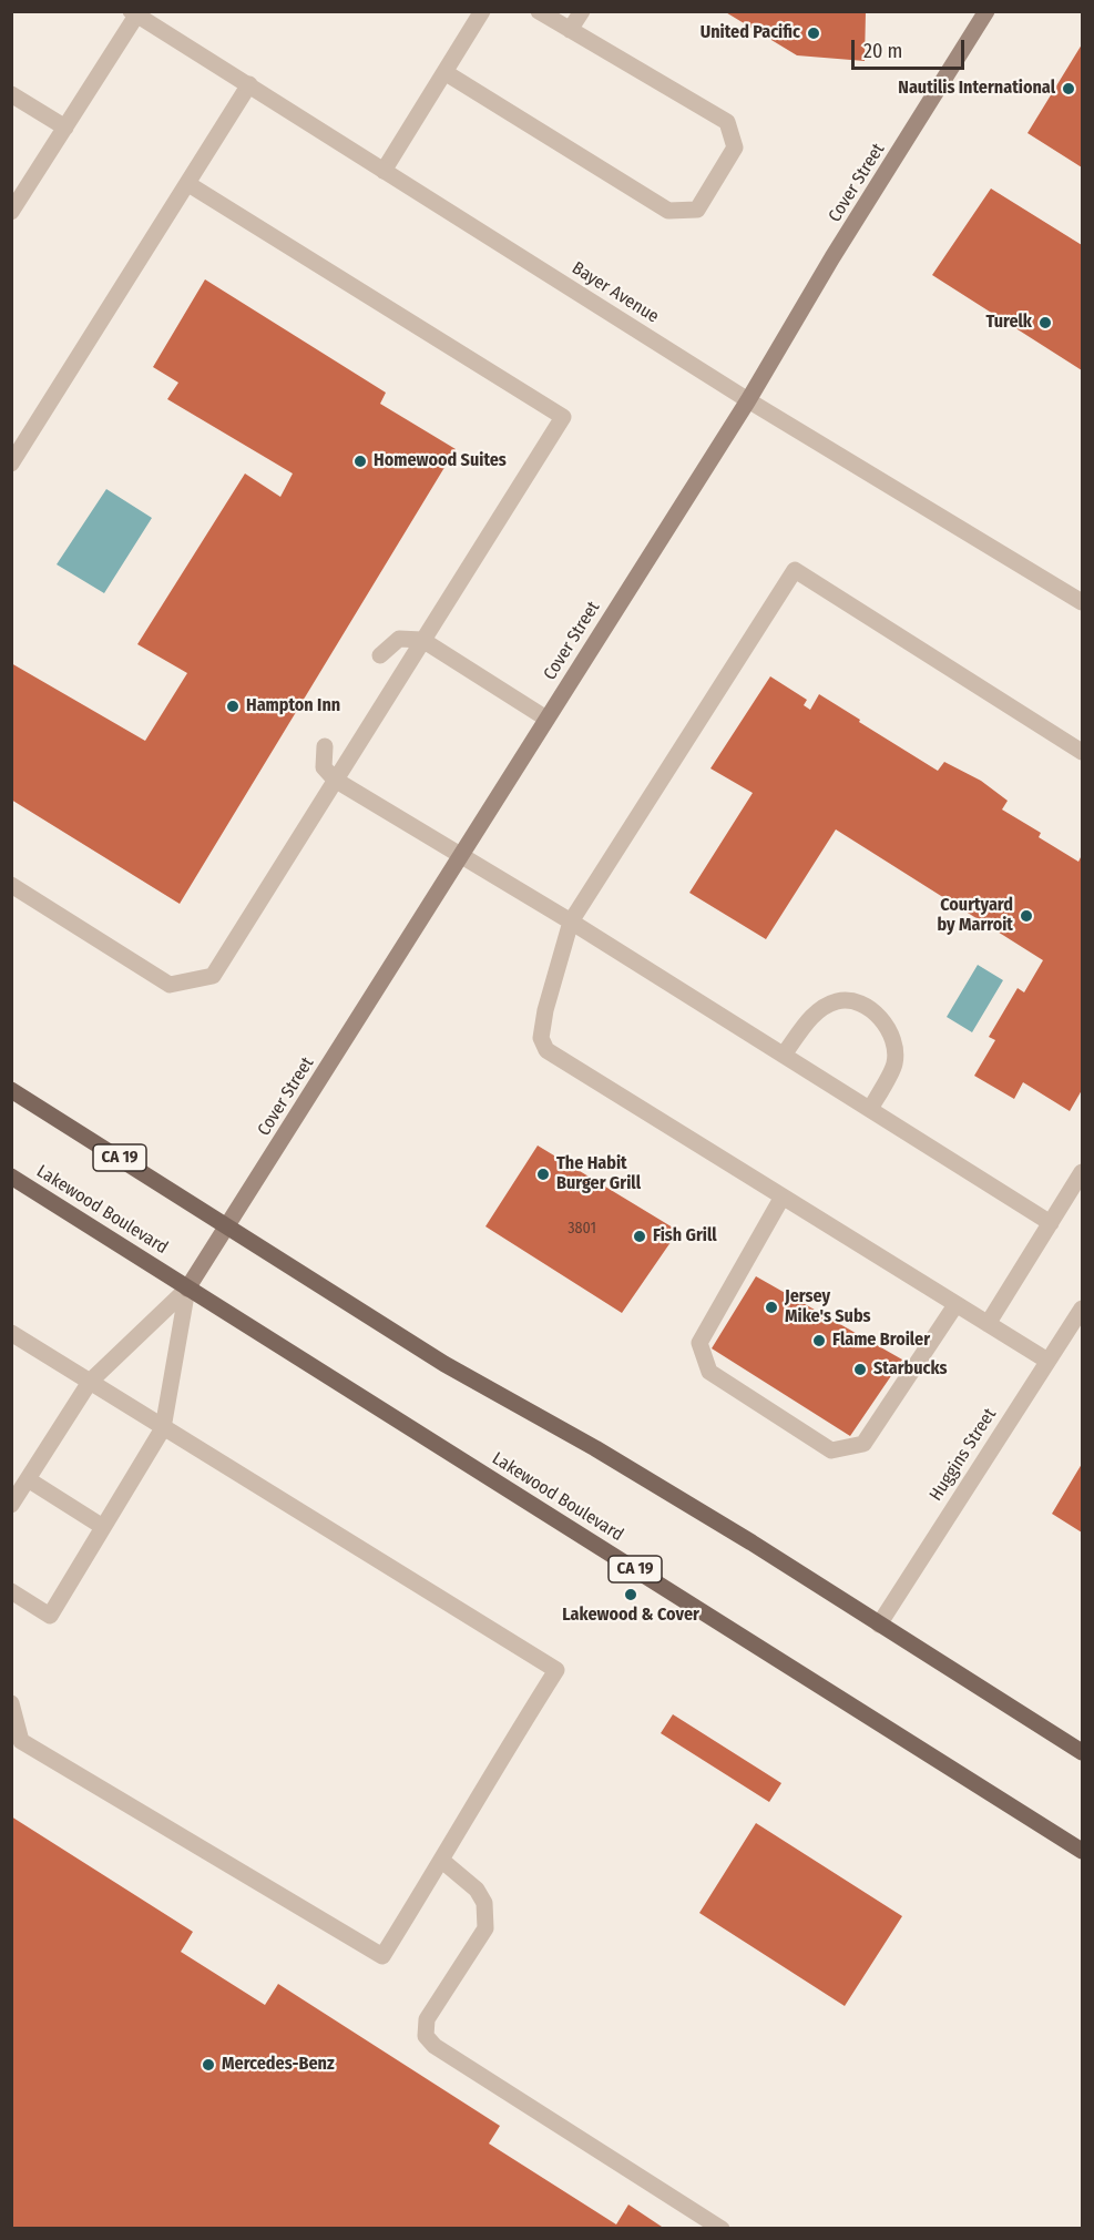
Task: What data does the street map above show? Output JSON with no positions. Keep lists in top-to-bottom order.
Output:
{
  "streets": {
    "main road": ["CA 19", "Lakewood Boulevard"],
    "street": ["Cover Street", "Bayer Avenue", "Huggins Street"]
  },
  "crossings": [
    ["Cover Street", "Bayer Avenue"],
    ["Cover Street", "CA 19"],
    ["Cover Street", "Lakewood Boulevard"],
    ["CA 19", "Huggins Street"]
  ],
  "places": [
    "United Pacific",
    "Nautilis International",
    "Turelk",
    "Homewood Suites",
    "Hampton Inn",
    "Courtyard by Marroit",
    "The Habit Burger Grill",
    "Fish Grill",
    "Jersey Mike's Subs",
    "Flame Broiler",
    "Starbucks",
    "Lakewood & Cover",
    "Mercedes-Benz"
  ],
  "house_numbers": ["3801"],
  "scale_bar": "20 m"
}
